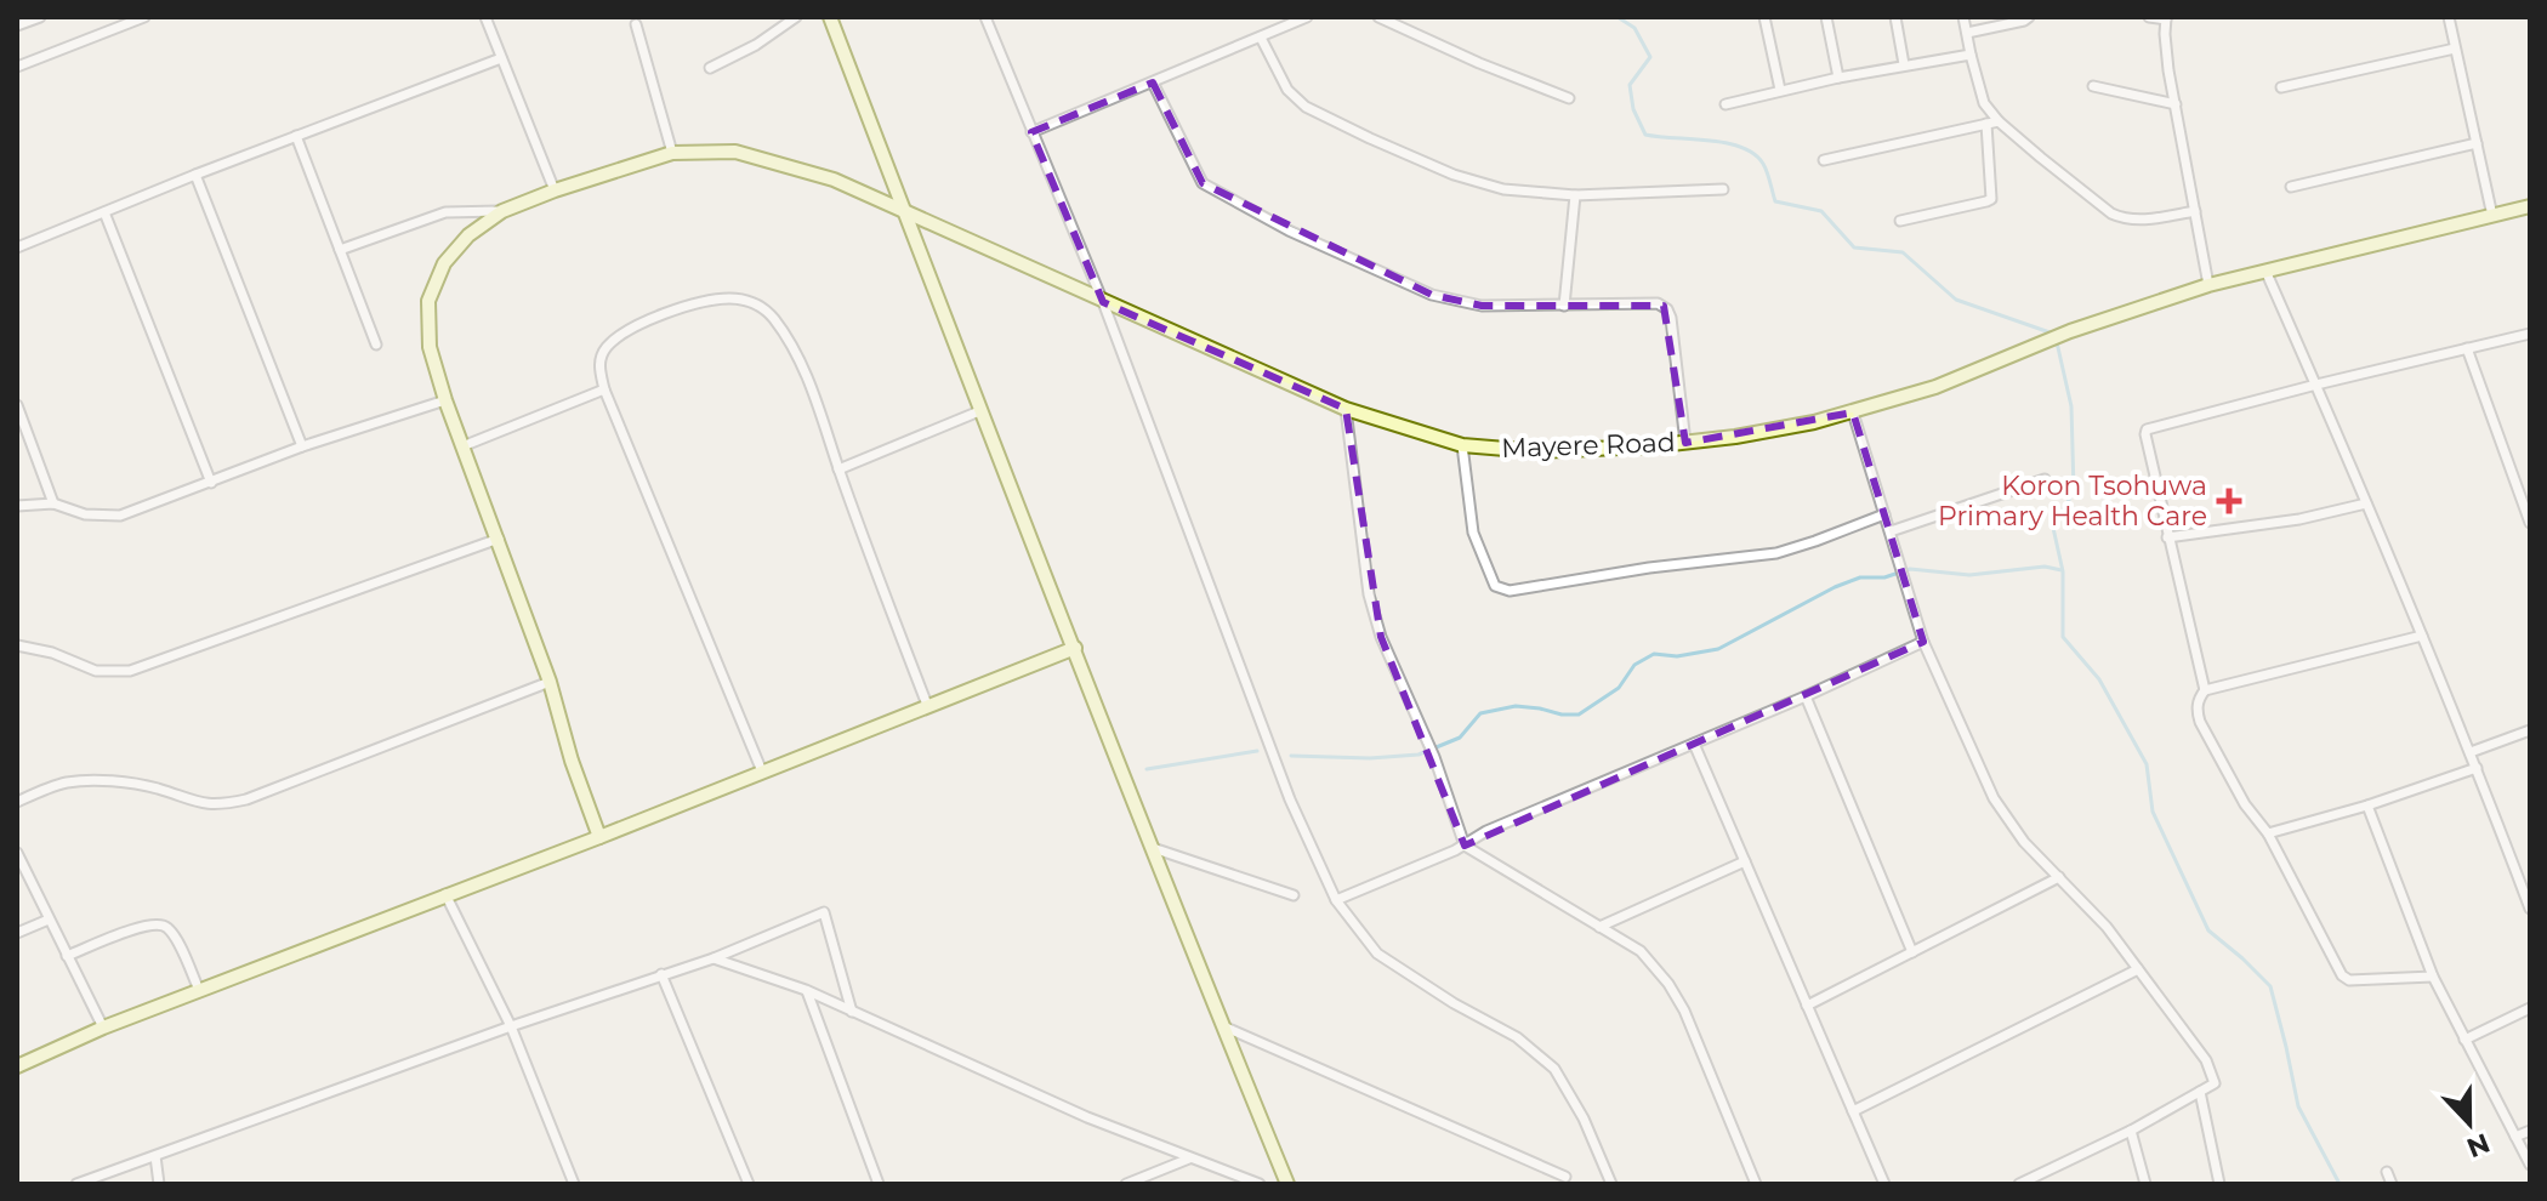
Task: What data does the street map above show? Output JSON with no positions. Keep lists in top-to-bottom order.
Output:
{
  "streets": {
    "street": ["Mayere Road"]
  },
  "places": {
    "health": ["Koron Tsohuwa Primary Health Care"]
  },
  "north": "bottom"
}
